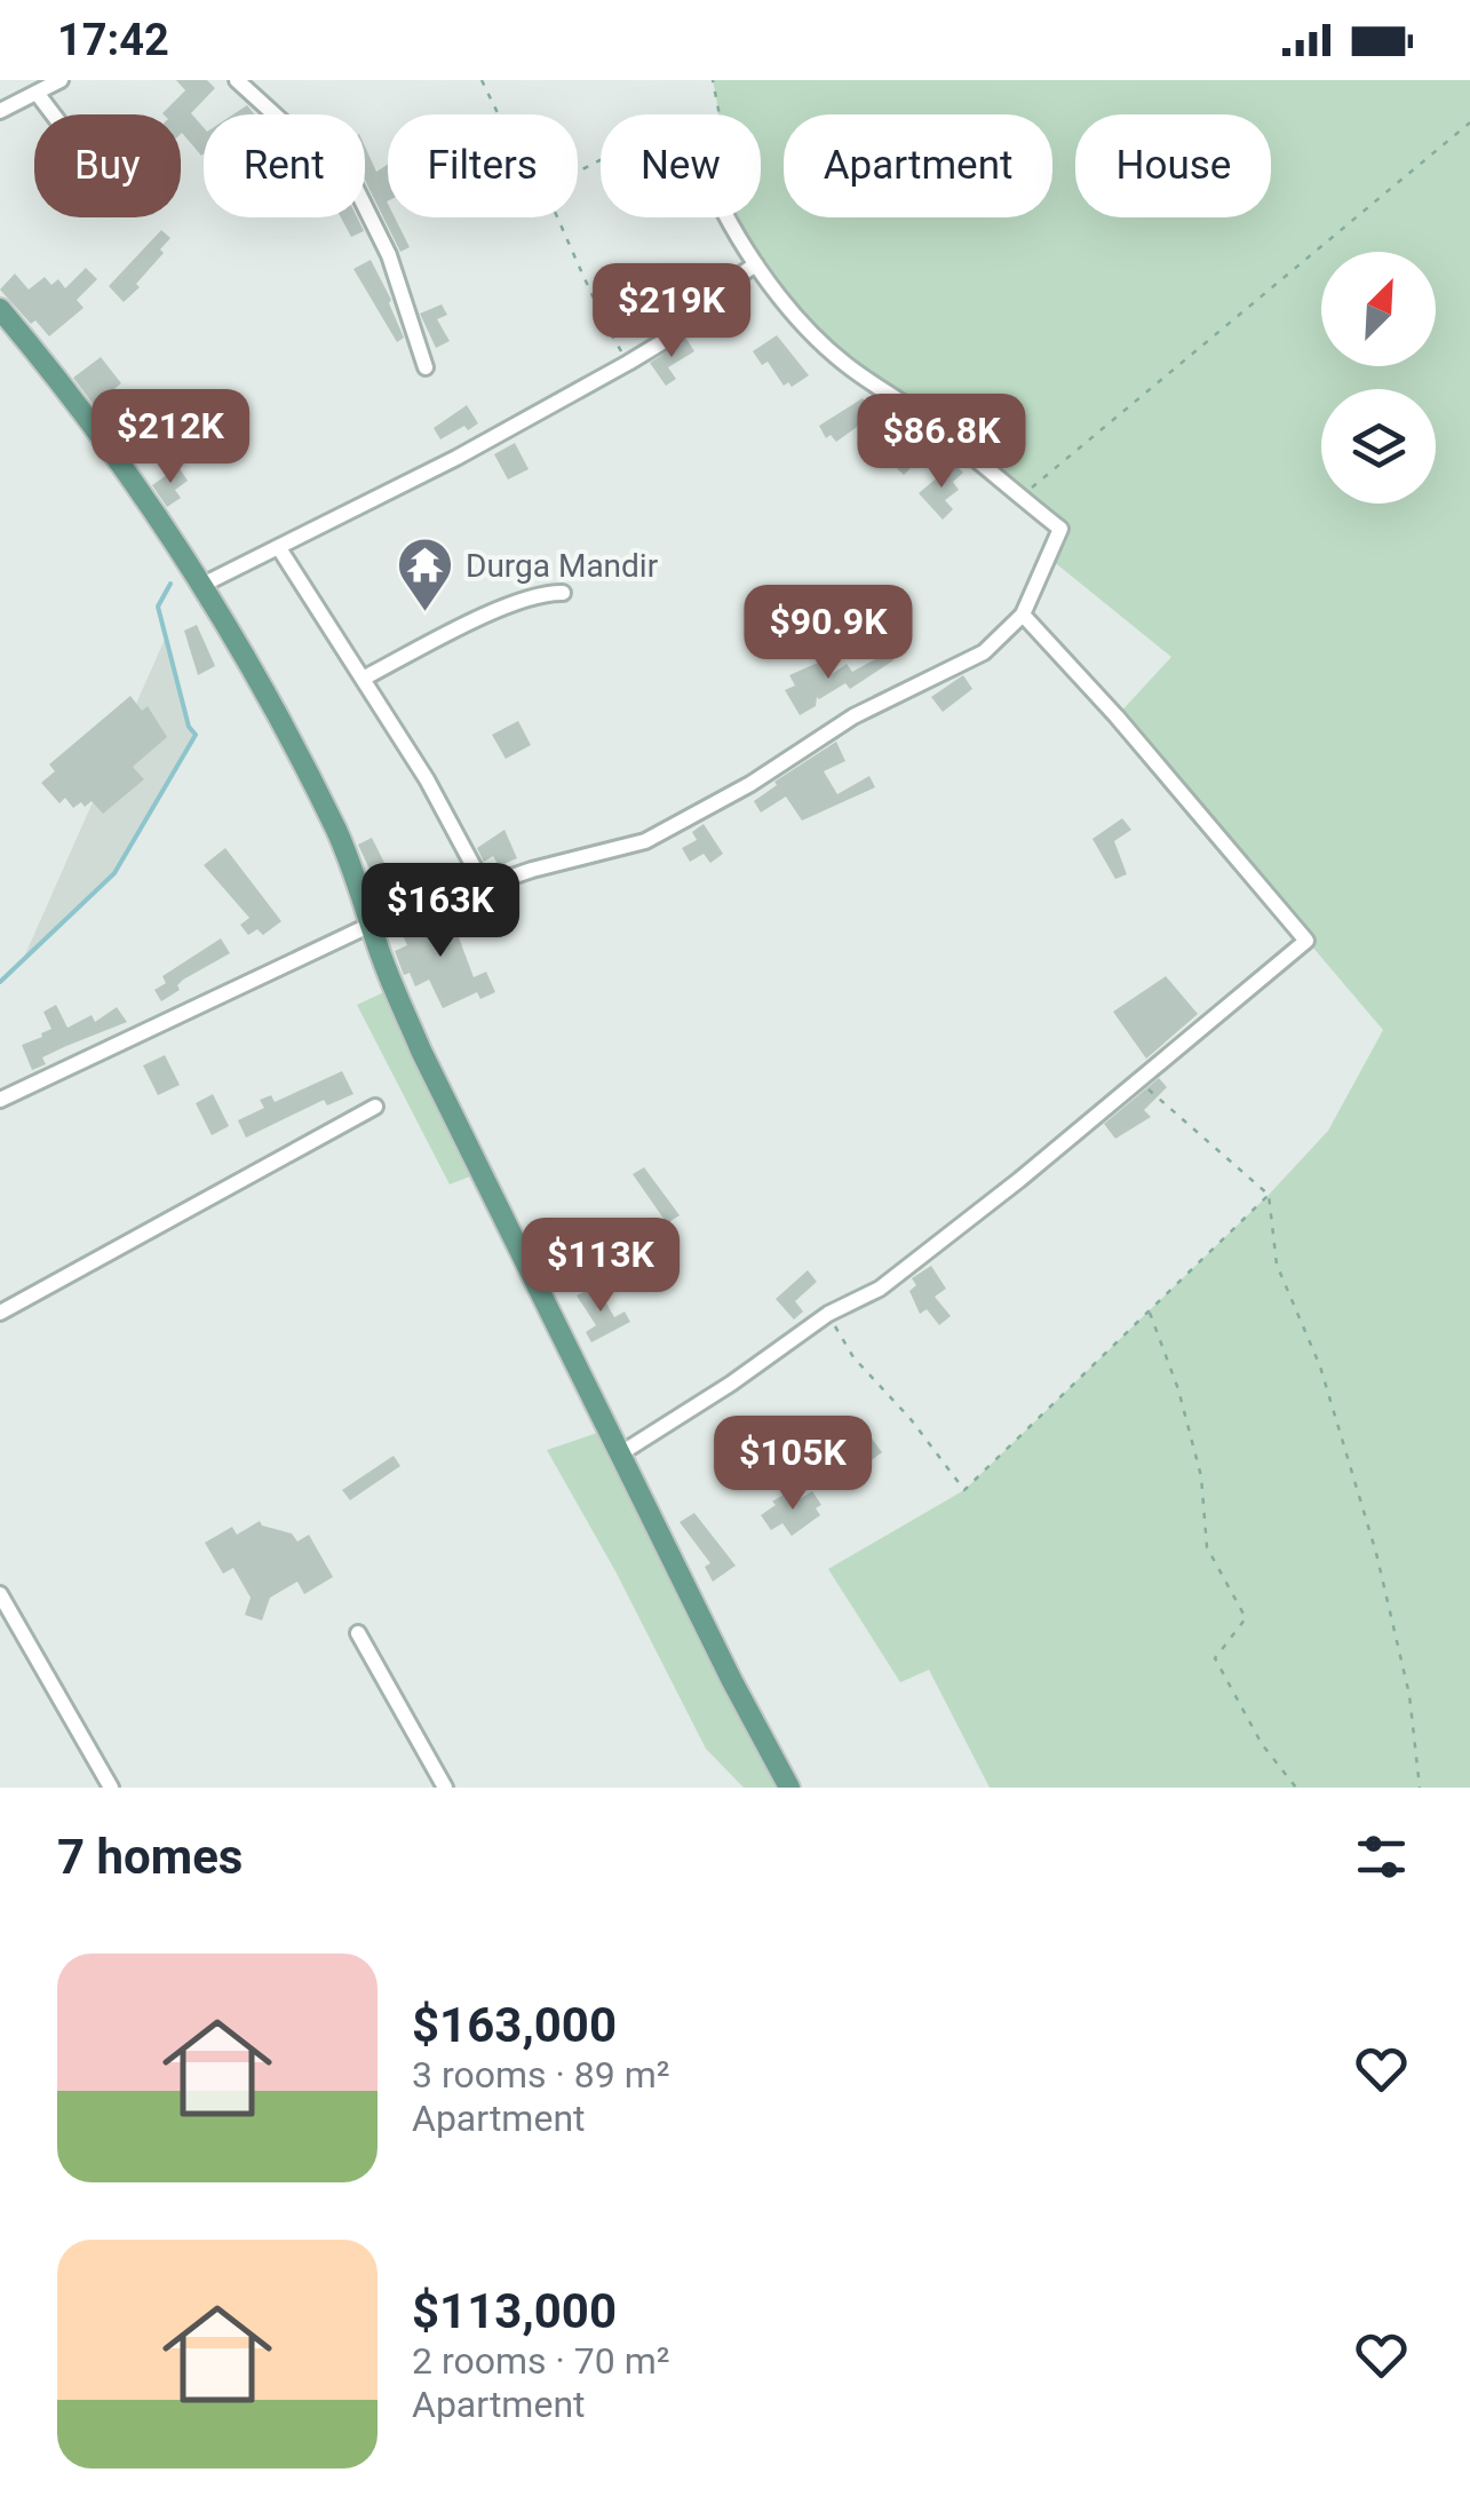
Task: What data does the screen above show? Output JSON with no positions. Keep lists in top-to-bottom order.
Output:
{
  "places": {
    "temple": ["Durga Mandir"]
  },
  "north": "top right",
  "page": {
    "status": "17:42",
    "chip": [
      "Buy",
      "Rent",
      "Filters",
      "New",
      "Apartment",
      "House"
    ],
    "price": [
      "$219K",
      "$212K",
      "$86.8K",
      "$90.9K",
      "$163K",
      "$113K",
      "$105K"
    ],
    "heading": "7 homes",
    "list": [
      {
        "name": "$163,000",
        "note": "3 rooms · 89 m² · Apartment"
      },
      {
        "name": "$113,000",
        "note": "2 rooms · 70 m² · Apartment"
      }
    ]
  }
}
